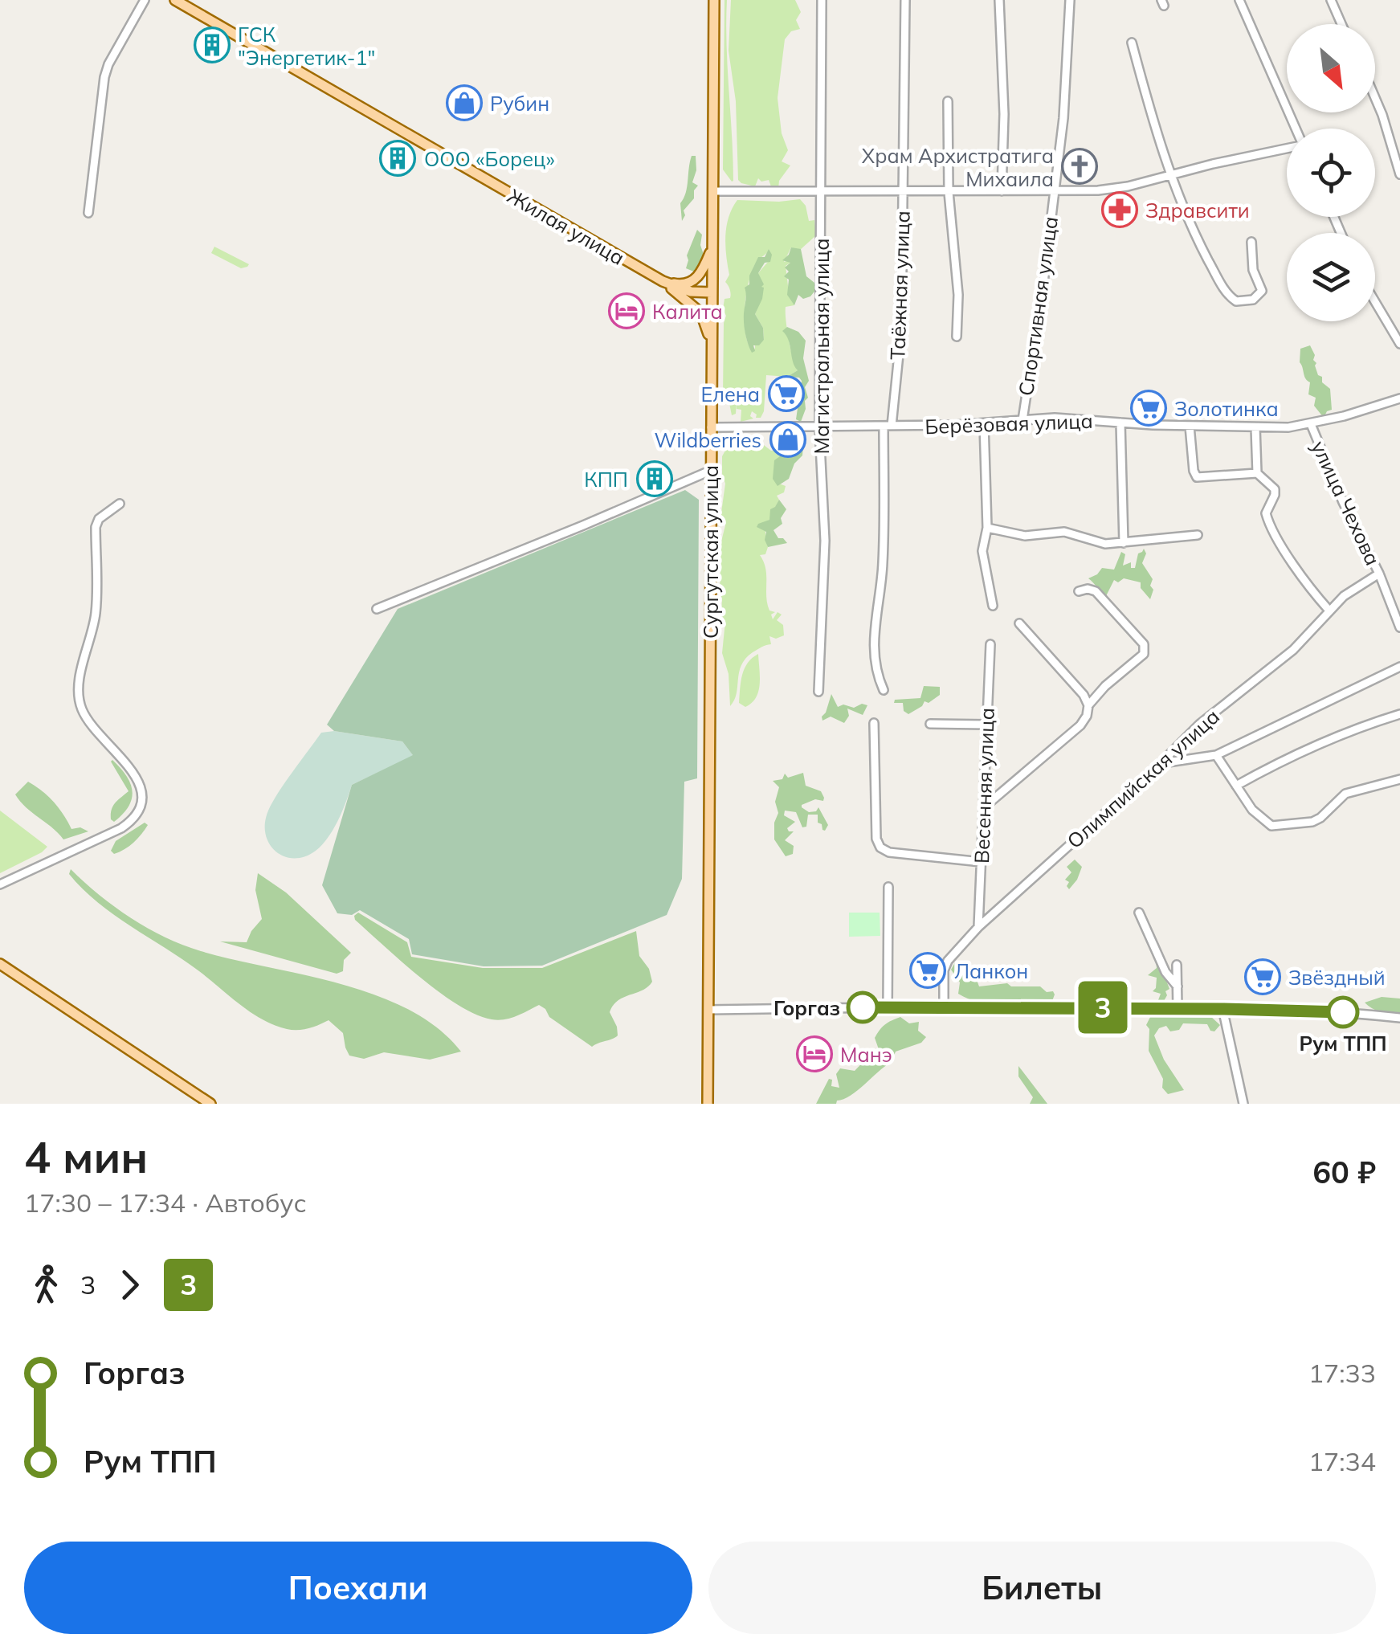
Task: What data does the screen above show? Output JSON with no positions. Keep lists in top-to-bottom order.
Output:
{
  "streets": {
    "main road": ["Жилая улица", "Сургутская улица"],
    "street": [
      "Таёжная улица",
      "Спортивная улица",
      "Магистральная улица",
      "Берёзовая улица",
      "улица Чехова",
      "Олимпийская улица",
      "Весенняя улица"
    ]
  },
  "crossings": [
    ["Жилая улица", "Сургутская улица"],
    ["Таёжная улица", "Берёзовая улица"],
    ["Спортивная улица", "Берёзовая улица"],
    ["Магистральная улица", "Берёзовая улица"],
    ["Берёзовая улица", "улица Чехова"],
    ["Берёзовая улица", "Сургутская улица"],
    ["улица Чехова", "Олимпийская улица"],
    ["Олимпийская улица", "Весенняя улица"]
  ],
  "places": {
    "building": ["ГСК \"Энергетик-1\"", "ООО «Борец»", "КПП"],
    "shop": ["Рубин", "Wildberries"],
    "church": ["Храм Архистратига Михаила"],
    "pharmacy": ["Здравсити"],
    "hotel": ["Калита", "Манэ"],
    "supermarket": [
      "Елена",
      "Золотинка",
      "Ланкон",
      "Звёздный"
    ],
    "other": ["Горгаз", "Рум ТПП"]
  },
  "lines": ["bus line 3"],
  "north": "bottom right",
  "page": {
    "on_map": "3",
    "heading": ["4 мин", "17:30 – 17:34 · Автобус", "60 ₽"],
    "legs": ["3", "3"],
    "list": [
      {
        "name": "Горгаз",
        "value": "17:33"
      },
      {
        "name": "Рум ТПП",
        "value": "17:34"
      }
    ],
    "buttons": ["Поехали", "Билеты"]
  }
}
